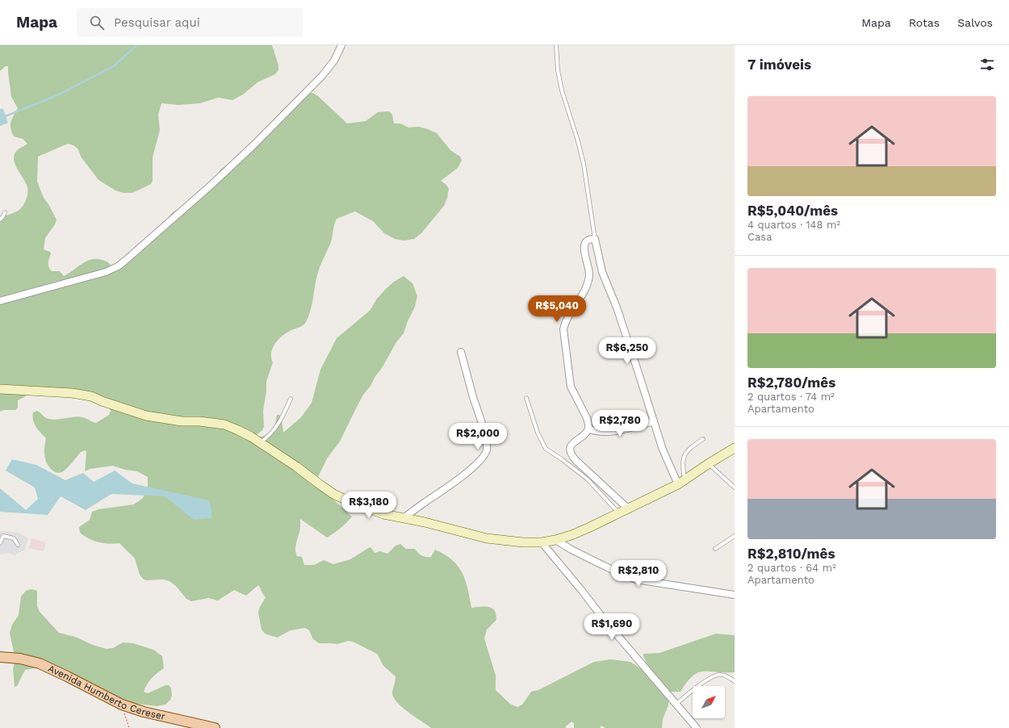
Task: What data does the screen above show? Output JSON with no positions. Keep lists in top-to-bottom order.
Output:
{
  "streets": {
    "main road": ["Avenida Humberto Cereser"]
  },
  "north": "top right",
  "page": {
    "header": "Mapa",
    "search": "Pesquisar aqui",
    "nav": ["Mapa", "Rotas", "Salvos"],
    "heading": "7 imóveis",
    "list": [
      {
        "name": "R$5,040/mês",
        "note": "4 quartos · 148 m² · Casa"
      },
      {
        "name": "R$2,780/mês",
        "note": "2 quartos · 74 m² · Apartamento"
      },
      {
        "name": "R$2,810/mês",
        "note": "2 quartos · 64 m² · Apartamento"
      }
    ],
    "price": [
      "R$5,040",
      "R$6,250",
      "R$2,780",
      "R$2,000",
      "R$3,180",
      "R$2,810",
      "R$1,690"
    ]
  }
}
